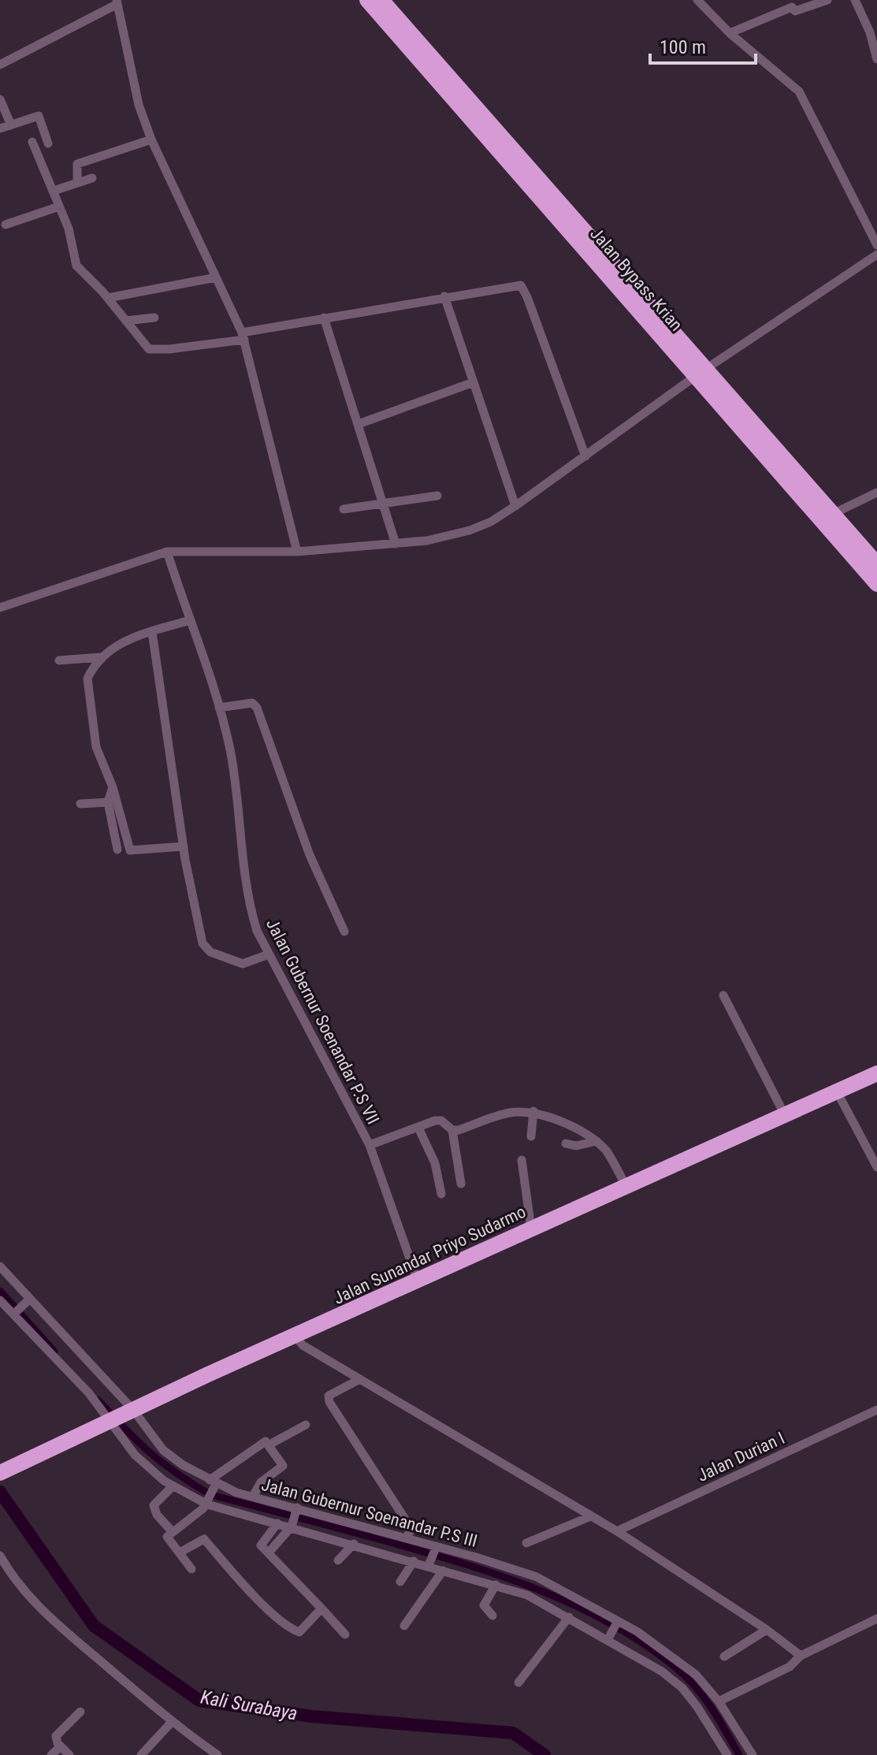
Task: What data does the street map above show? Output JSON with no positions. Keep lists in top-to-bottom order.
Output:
{
  "streets": {
    "highway": ["Jalan Bypass Krian", "Jalan Sunandar Priyo Sudarmo"],
    "street": ["Jalan Gubernur Soenandar P.S VII", "Jalan Durian I", "Jalan Gubernur Soenandar P.S III"]
  },
  "crossings": [
    ["Jalan Gubernur Soenandar P.S VII", "Jalan Sunandar Priyo Sudarmo"],
    ["Jalan Sunandar Priyo Sudarmo", "Jalan Gubernur Soenandar P.S III"]
  ],
  "water": ["Kali Surabaya"],
  "scale_bar": "100 m"
}
